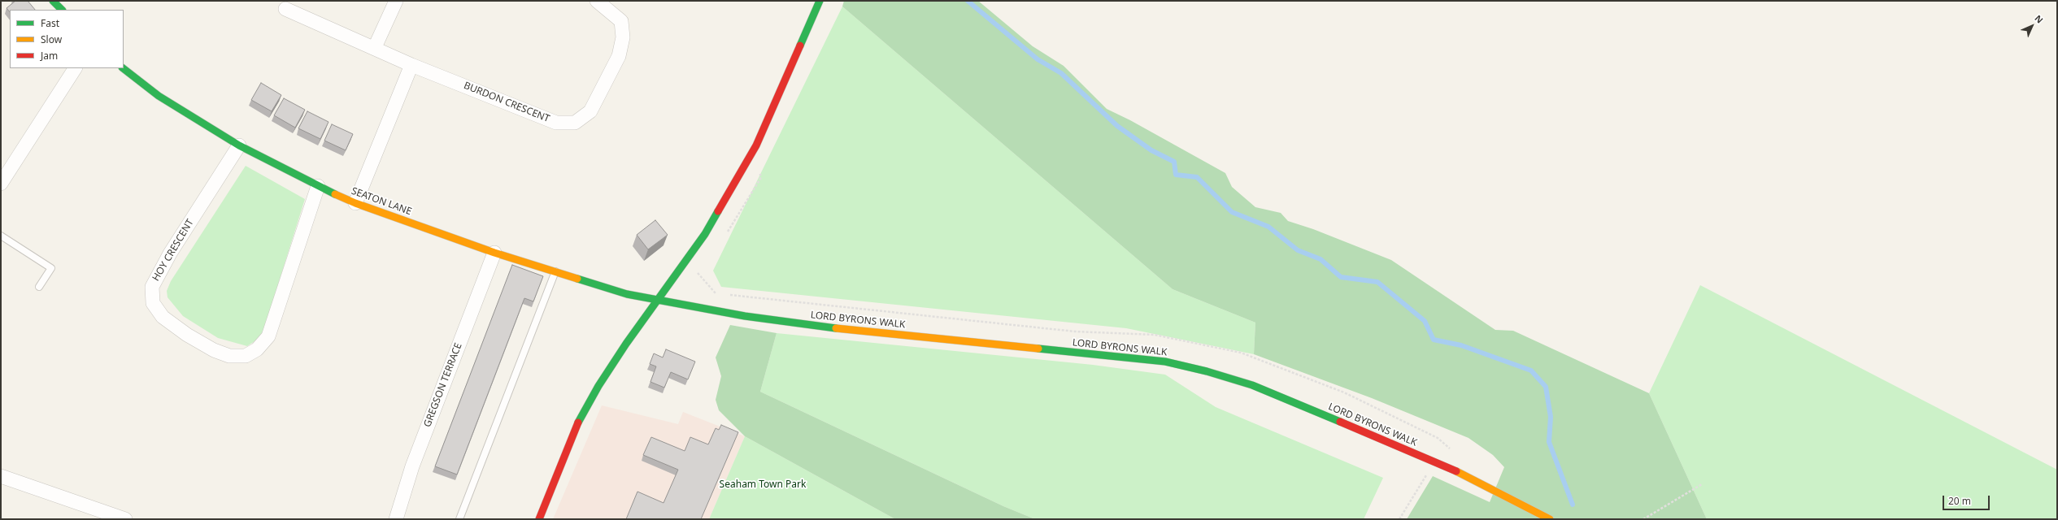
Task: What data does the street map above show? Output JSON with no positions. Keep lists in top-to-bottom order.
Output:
{
  "streets": {
    "main road": ["SEATON LANE", "LORD BYRONS WALK"],
    "street": ["BURDON CRESCENT", "HOY CRESCENT", "GREGSON TERRACE"]
  },
  "crossings": [
    ["SEATON LANE", "HOY CRESCENT"],
    ["SEATON LANE", "LORD BYRONS WALK"],
    ["SEATON LANE", "GREGSON TERRACE"]
  ],
  "parks": ["Seaham Town Park"],
  "legend": ["Fast", "Slow", "Jam"],
  "scale_bar": "20 m",
  "north": "top right"
}
